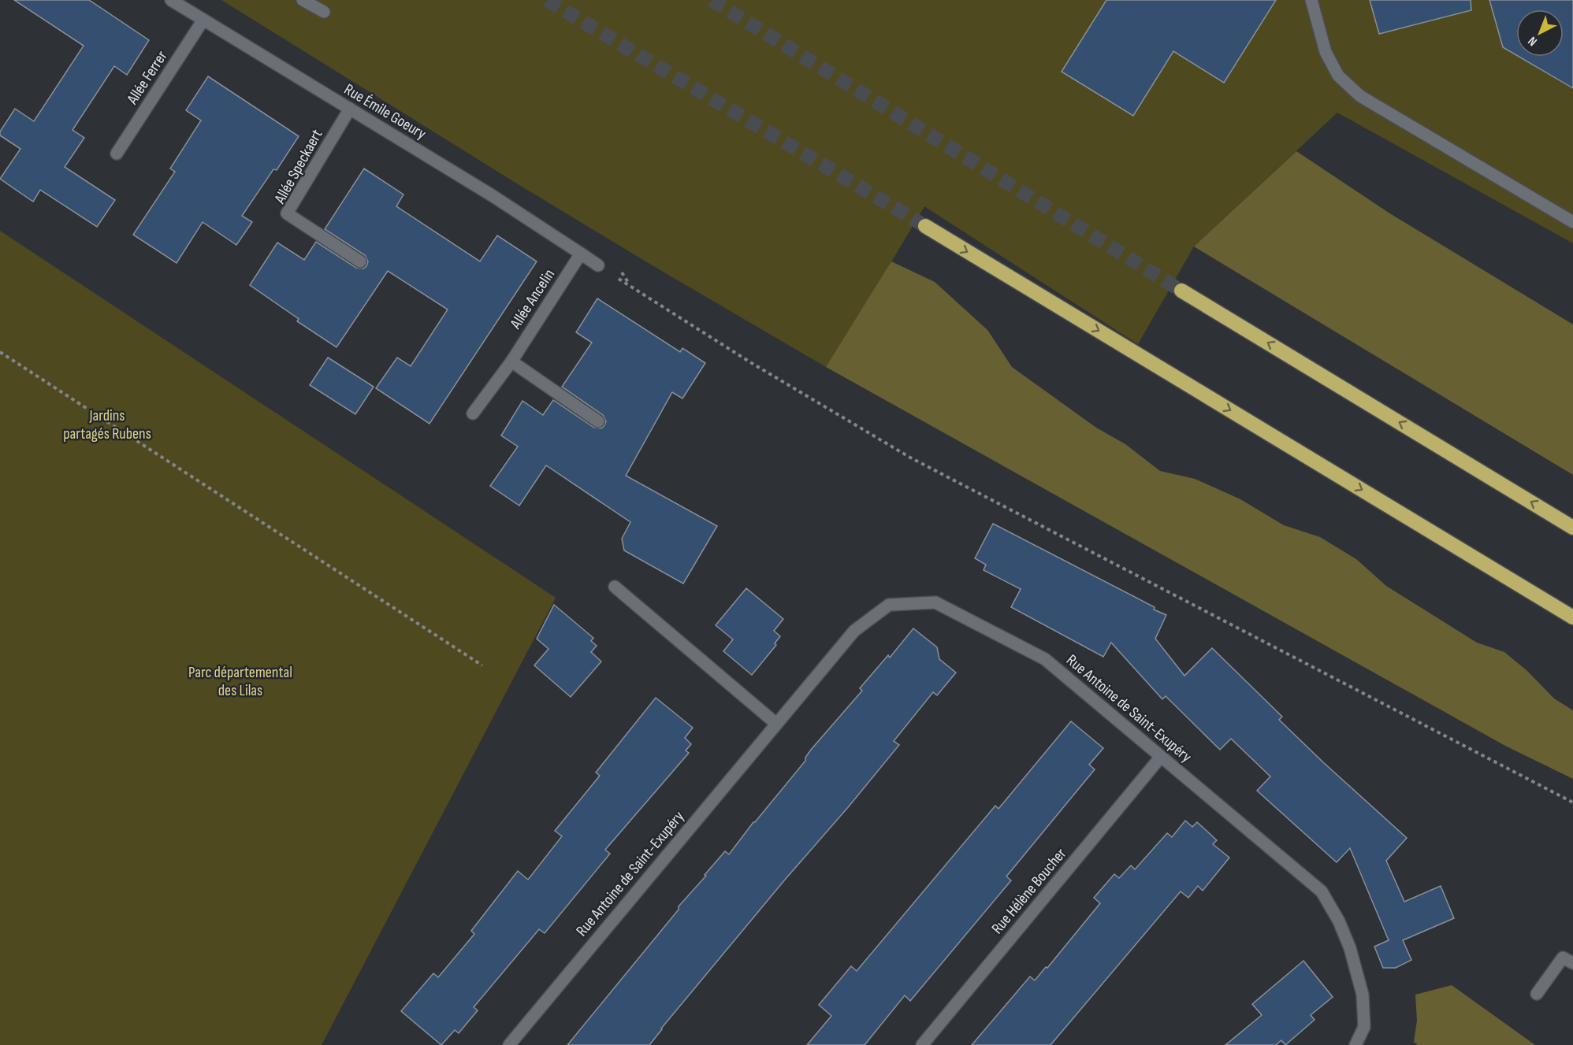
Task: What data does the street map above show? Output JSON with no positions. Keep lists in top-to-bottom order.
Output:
{
  "streets": {
    "street": [
      "Allée Ferrer",
      "Rue Émile Goeury",
      "Allée Speckaert",
      "Allée Ancelin",
      "Rue Antoine de Saint-Exupéry",
      "Rue Hélène Boucher"
    ]
  },
  "crossings": [
    ["Allée Ferrer", "Rue Émile Goeury"],
    ["Rue Émile Goeury", "Allée Speckaert"],
    ["Rue Émile Goeury", "Allée Ancelin"],
    ["Rue Antoine de Saint-Exupéry", "Rue Hélène Boucher"]
  ],
  "parks": ["Jardins partagés Rubens", "Parc départemental des Lilas"],
  "north": "bottom left"
}
